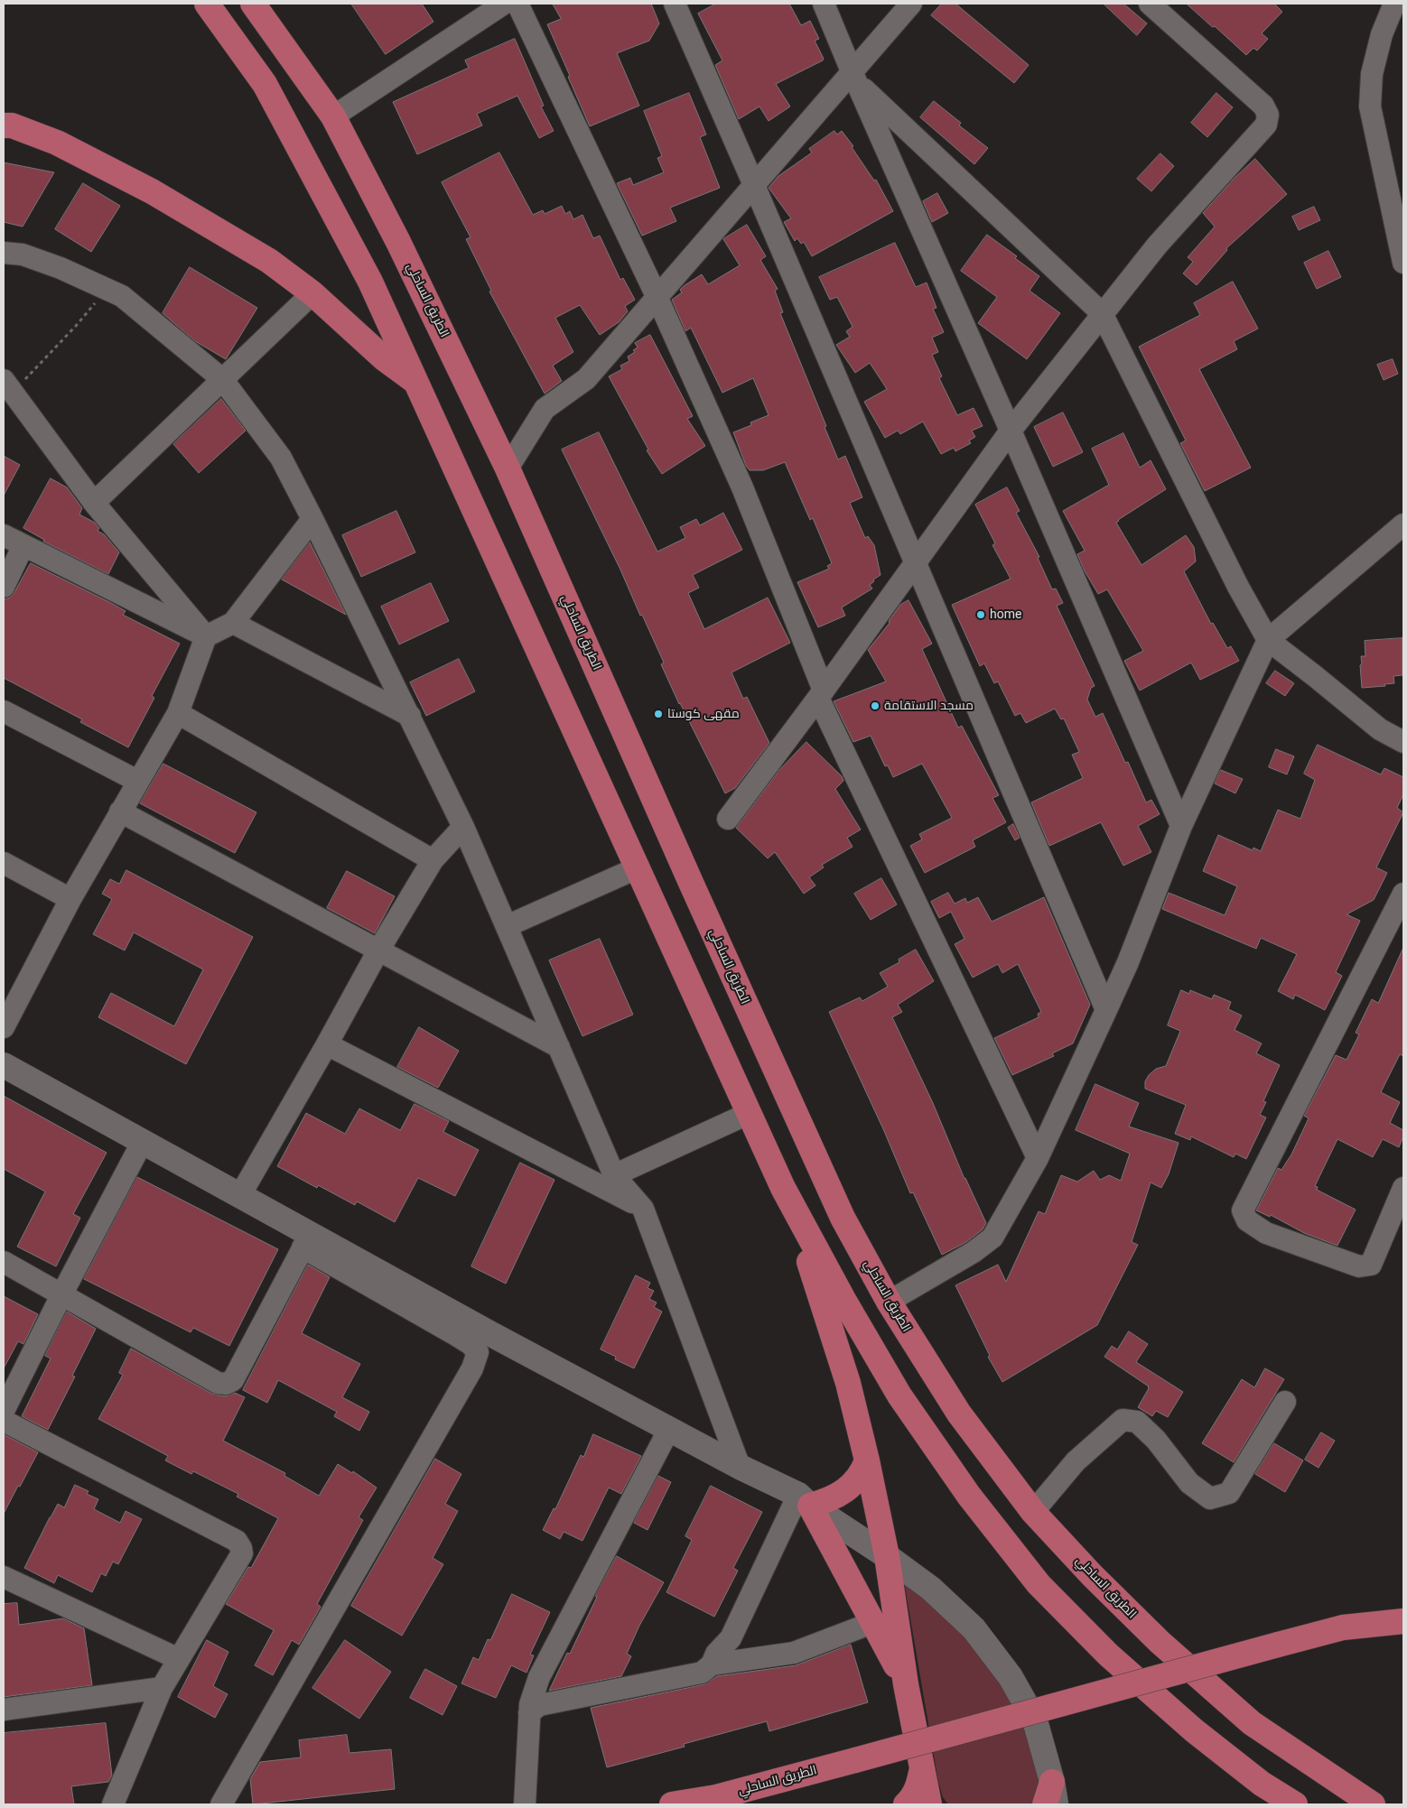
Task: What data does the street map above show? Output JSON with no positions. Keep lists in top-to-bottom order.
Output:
{
  "streets": {
    "highway": ["الطريق الساحلي"]
  },
  "places": ["home", "مسجد الاستقامة", "مقهى كوستا"]
}
